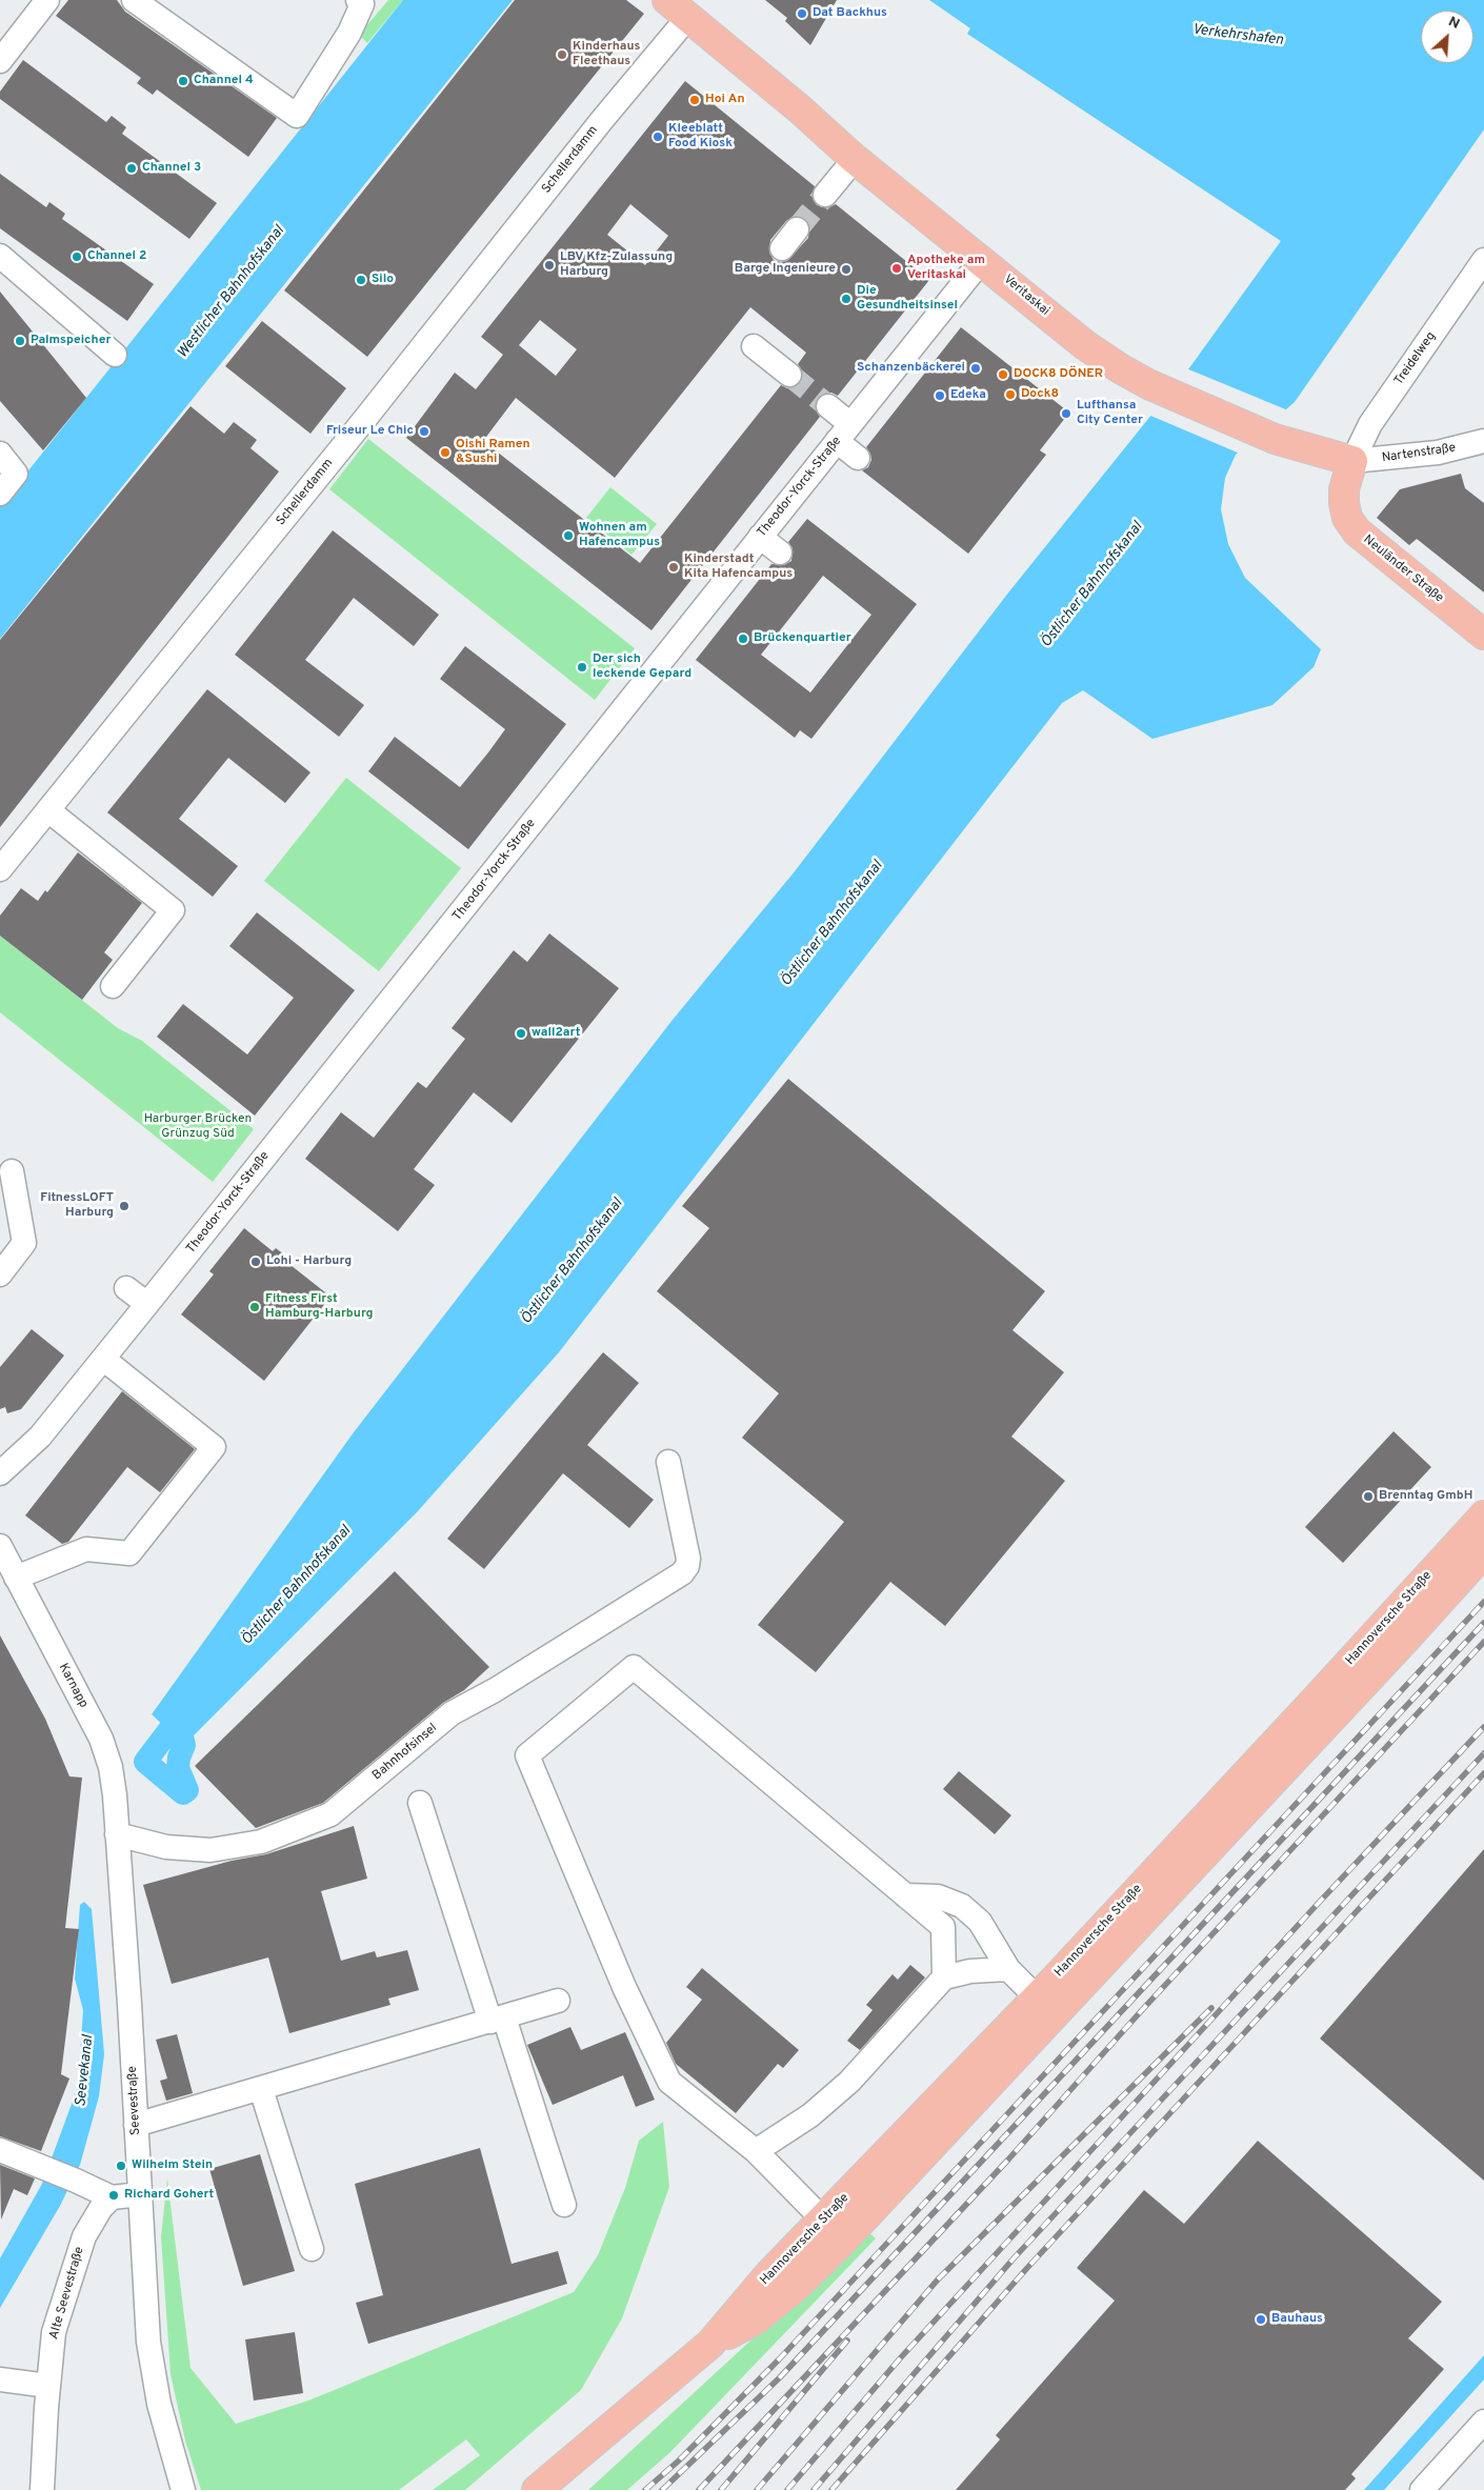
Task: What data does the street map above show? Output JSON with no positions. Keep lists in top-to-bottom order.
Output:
{
  "streets": {
    "main road": ["Veritaskai", "Neuländer Straße", "Hannoversche Straße"],
    "street": [
      "Schellerdamm",
      "Treidelweg",
      "Nartenstraße",
      "Theodor-Yorck-Straße",
      "Karnapp",
      "Bahnhofsinsel",
      "Seevestraße",
      "Alte Seevestraße"
    ]
  },
  "crossings": [
    ["Schellerdamm", "Veritaskai"],
    ["Veritaskai", "Treidelweg"],
    ["Veritaskai", "Nartenstraße"],
    ["Veritaskai", "Theodor-Yorck-Straße"],
    ["Veritaskai", "Neuländer Straße"],
    ["Treidelweg", "Nartenstraße"],
    ["Treidelweg", "Neuländer Straße"],
    ["Nartenstraße", "Neuländer Straße"],
    ["Karnapp", "Bahnhofsinsel"],
    ["Karnapp", "Seevestraße"],
    ["Bahnhofsinsel", "Seevestraße"]
  ],
  "water": [
    "Verkehrshafen",
    "Westlicher Bahnhofskanal",
    "Östlicher Bahnhofskanal",
    "Seevekanal"
  ],
  "parks": ["Harburger Brücken Grünzug Süd"],
  "places": [
    "Dat Backhus",
    "Kinderhaus Fleethaus",
    "Channel 4",
    "Hoi An",
    "Kleeblatt Food Kiosk",
    "Channel 3",
    "Channel 2",
    "LBV Kfz-Zulassung Harburg",
    "Apotheke am Veritaskai",
    "Barge Ingenieure",
    "Silo",
    "Die Gesundheitsinsel",
    "Palmspeicher",
    "Schanzenbäckerei",
    "DOCK8 DÖNER",
    "Dock8",
    "Edeka",
    "Lufthansa City Center",
    "Friseur Le Chic",
    "Oishi Ramen &Sushi",
    "Wohnen am Hafencampus",
    "Kinderstadt Kita Hafencampus",
    "Brückenquartier",
    "Der sich leckende Gepard",
    "wall2art",
    "FitnessLOFT Harburg",
    "Lohi - Harburg",
    "Fitness First Hamburg-Harburg",
    "Brenntag GmbH",
    "Wilhelm Stein",
    "Richard Gohert",
    "Bauhaus"
  ],
  "north": "top right"
}
